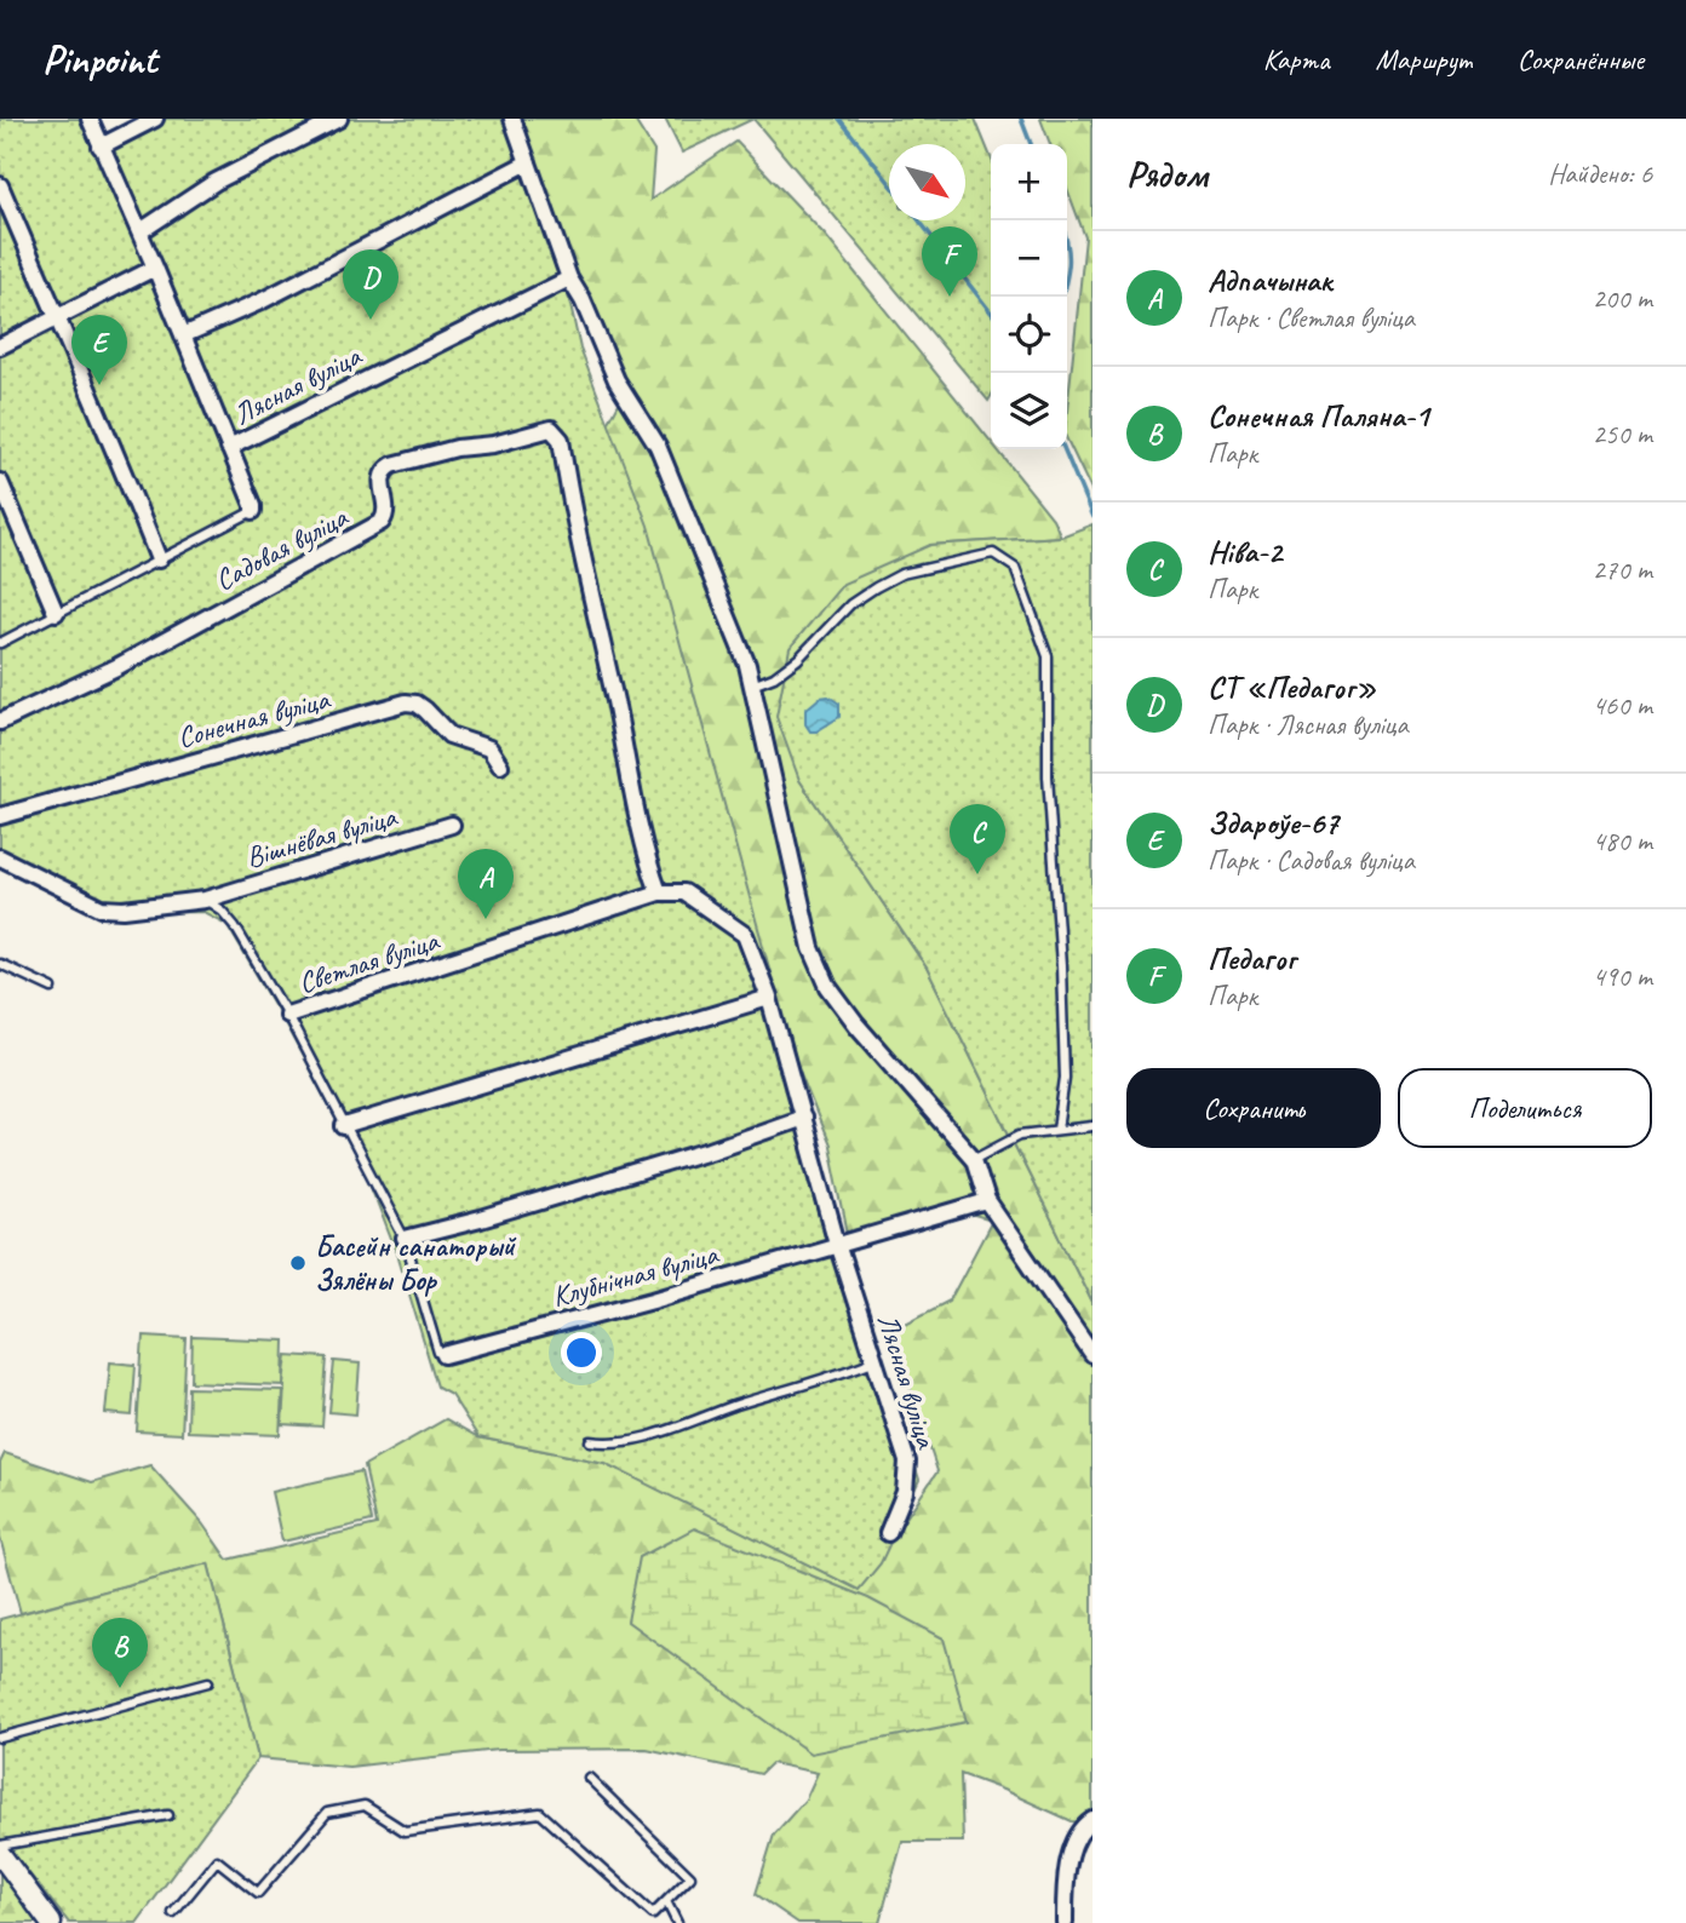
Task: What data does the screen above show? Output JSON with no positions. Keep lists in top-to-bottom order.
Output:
{
  "streets": {
    "street": [
      "Лясная вуліца",
      "Садовая вуліца",
      "Сонечная вуліца",
      "Вішнёвая вуліца",
      "Светлая вуліца",
      "Клубнічная вуліца"
    ]
  },
  "crossings": [
    ["Лясная вуліца", "Садовая вуліца"],
    ["Лясная вуліца", "Светлая вуліца"],
    ["Лясная вуліца", "Клубнічная вуліца"],
    ["Садовая вуліца", "Светлая вуліца"]
  ],
  "places": ["Басейн санаторый Зялёны Бор"],
  "north": "bottom right",
  "page": {
    "header": "Pinpoint",
    "nav": ["Карта", "Маршрут", "Сохранённые"],
    "heading": ["Рядом", "Найдено: 6"],
    "map_buttons": ["+", "−"],
    "pins": [
      "F",
      "D",
      "E",
      "C",
      "A",
      "B"
    ],
    "list": [
      {
        "mark": "A",
        "name": "Адпачынак",
        "note": "Парк · Светлая вуліца",
        "value": "200 m"
      },
      {
        "mark": "B",
        "name": "Сонечная Паляна-1",
        "note": "Парк",
        "value": "250 m"
      },
      {
        "mark": "C",
        "name": "Ніва-2",
        "note": "Парк",
        "value": "270 m"
      },
      {
        "mark": "D",
        "name": "СТ «Педагог»",
        "note": "Парк · Лясная вуліца",
        "value": "460 m"
      },
      {
        "mark": "E",
        "name": "Здароўе-67",
        "note": "Парк · Садовая вуліца",
        "value": "480 m"
      },
      {
        "mark": "F",
        "name": "Педагог",
        "note": "Парк",
        "value": "490 m"
      }
    ],
    "buttons": ["Сохранить", "Поделиться"]
  }
}
